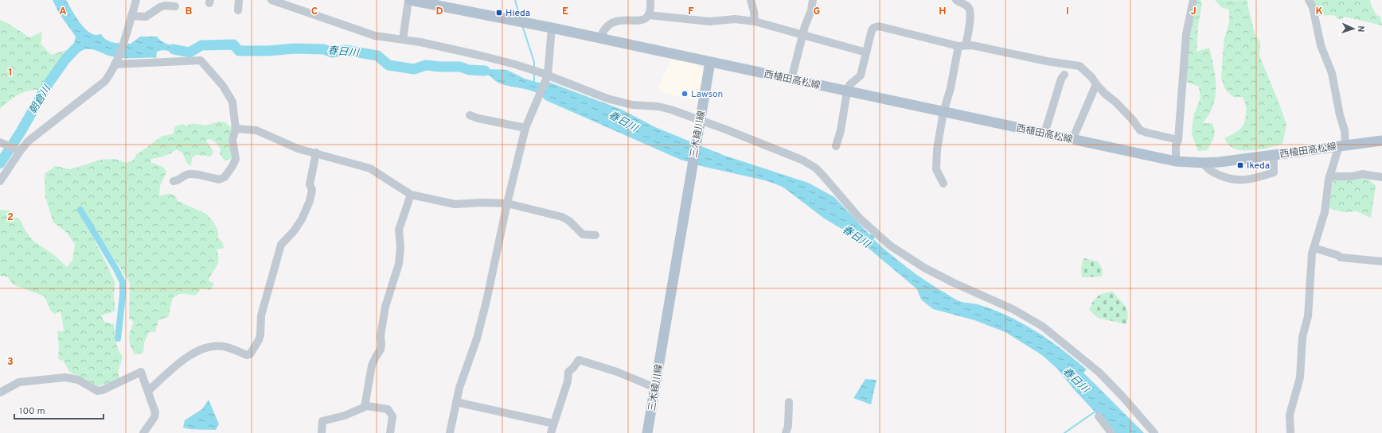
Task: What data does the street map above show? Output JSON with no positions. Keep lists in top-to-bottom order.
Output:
{
  "streets": {
    "main road": ["西植田高松線", "三木綾川線"]
  },
  "crossings": [
    ["西植田高松線", "三木綾川線"]
  ],
  "water": ["春日川", "朝倉川"],
  "places": {
    "transit": ["Hieda", "Ikeda"],
    "other": ["Lawson"]
  },
  "scale_bar": "100 m",
  "north": "right",
  "grid": {
    "columns": [
      "A",
      "B",
      "C",
      "D",
      "E",
      "F",
      "G",
      "H",
      "I",
      "J",
      "K"
    ],
    "rows": ["1", "2", "3"]
  }
}
